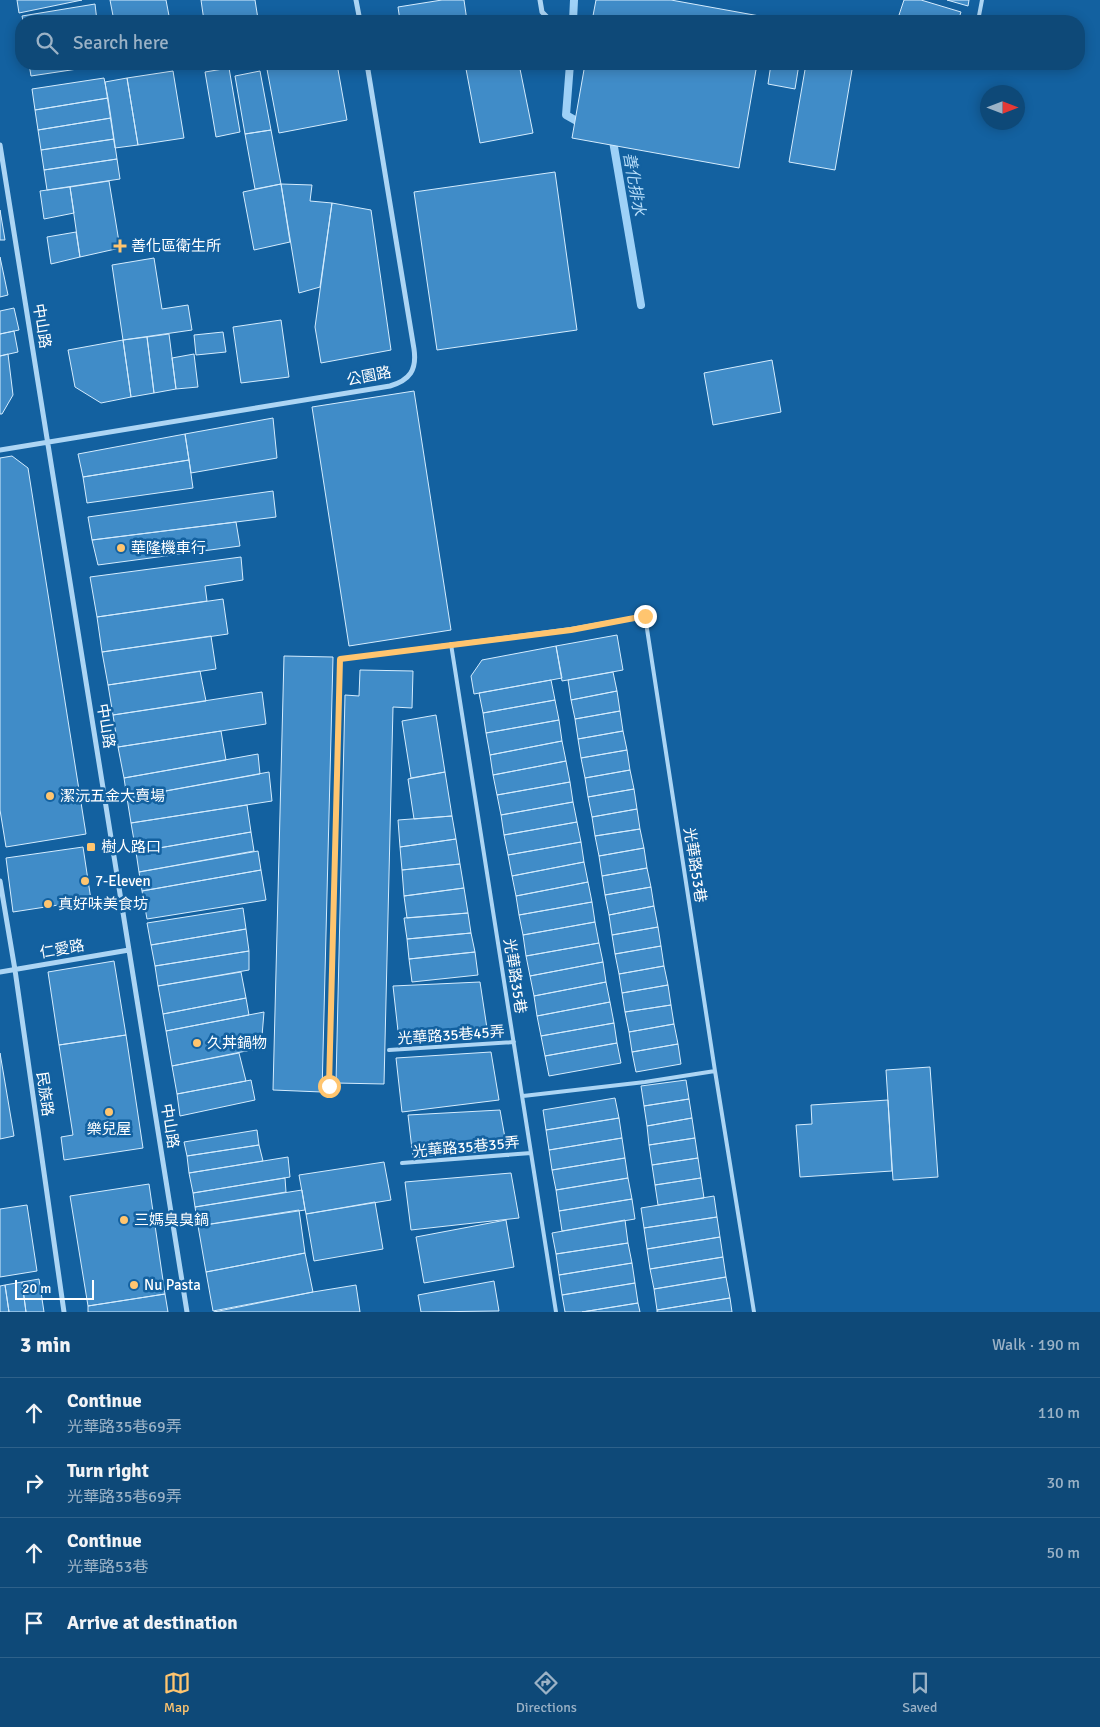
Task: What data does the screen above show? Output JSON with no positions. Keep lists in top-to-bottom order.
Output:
{
  "streets": {
    "street": [
      "中山路",
      "公園路",
      "仁愛路",
      "民族路"
    ],
    "lane": [
      "光華路53巷",
      "光華路35巷",
      "光華路35巷45弄",
      "光華路35巷35弄"
    ]
  },
  "crossings": [
    ["中山路", "公園路"],
    ["中山路", "仁愛路"],
    ["光華路53巷", "光華路35巷"],
    ["仁愛路", "民族路"],
    ["光華路35巷", "光華路35巷45弄"],
    ["光華路35巷", "光華路35巷35弄"]
  ],
  "water": ["善化排水"],
  "places": {
    "health": ["善化區衛生所"],
    "other": [
      "華隆機車行",
      "潔沅五金大賣場",
      "7-Eleven",
      "真好味美食坊",
      "久丼鍋物",
      "樂兒屋",
      "三媽臭臭鍋",
      "Nu Pasta"
    ],
    "transit": ["樹人路口"]
  },
  "scale_bar": "20 m",
  "north": "right",
  "page": {
    "search": "Search here",
    "scale": "20 m",
    "heading": ["3 min", "Walk · 190 m"],
    "list": [
      ["Continue", "光華路35巷69弄", "110 m"],
      ["Turn right", "光華路35巷69弄", "30 m"],
      ["Continue", "光華路53巷", "50 m"],
      "Arrive at destination"
    ],
    "nav": ["Map", "Directions", "Saved"]
  }
}
